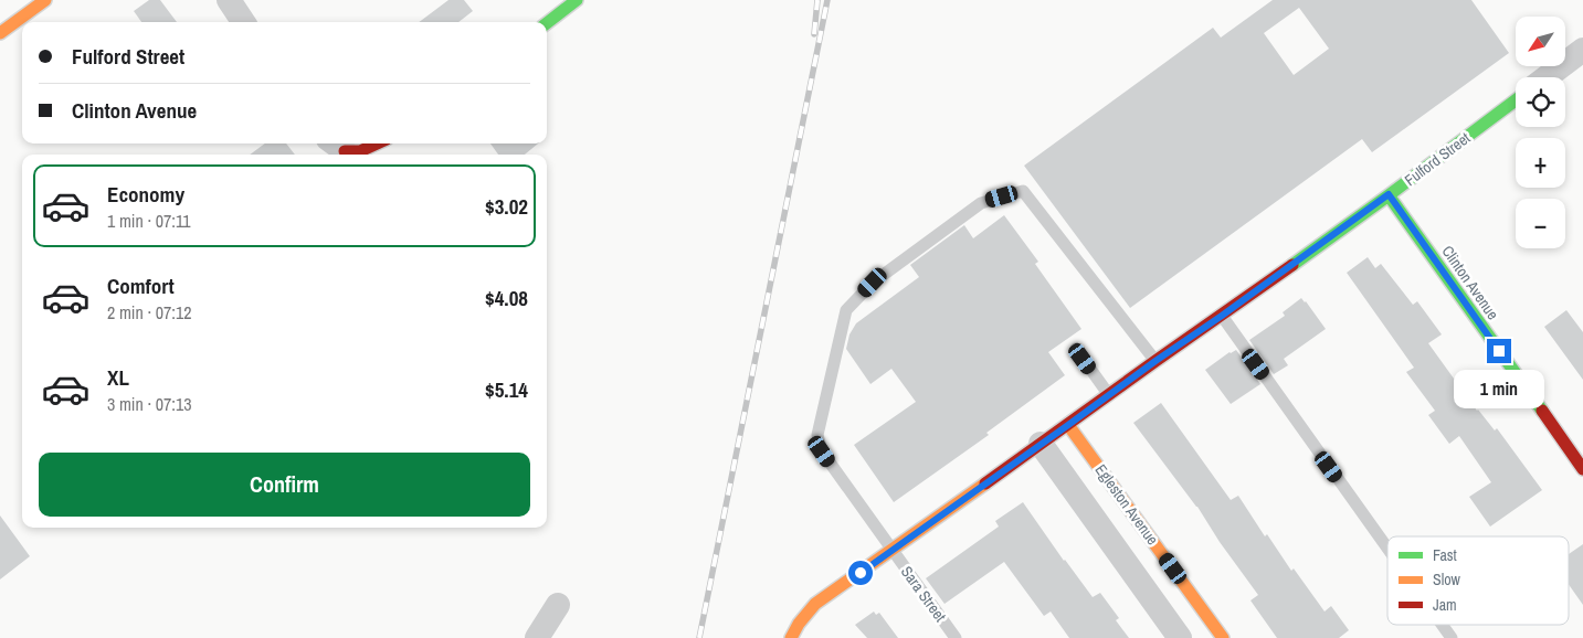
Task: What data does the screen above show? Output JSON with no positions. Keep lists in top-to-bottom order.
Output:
{
  "streets": {
    "street": ["Fulford Street", "Clinton Avenue", "Egleston Avenue"],
    "lane": ["Sara Street"]
  },
  "crossings": [
    ["Fulford Street", "Clinton Avenue"],
    ["Fulford Street", "Egleston Avenue"],
    ["Fulford Street", "Sara Street"]
  ],
  "legend": ["Fast", "Slow", "Jam"],
  "north": "bottom left",
  "page": {
    "map_buttons": ["+", "−"],
    "banner": ["Fulford Street", "Clinton Avenue"],
    "list": [
      {
        "name": "Economy",
        "note": "1 min · 07:11",
        "value": "$3.02"
      },
      {
        "name": "Comfort",
        "note": "2 min · 07:12",
        "value": "$4.08"
      },
      {
        "name": "XL",
        "note": "3 min · 07:13",
        "value": "$5.14"
      }
    ],
    "bubble": "1 min",
    "buttons": "Confirm"
  }
}
